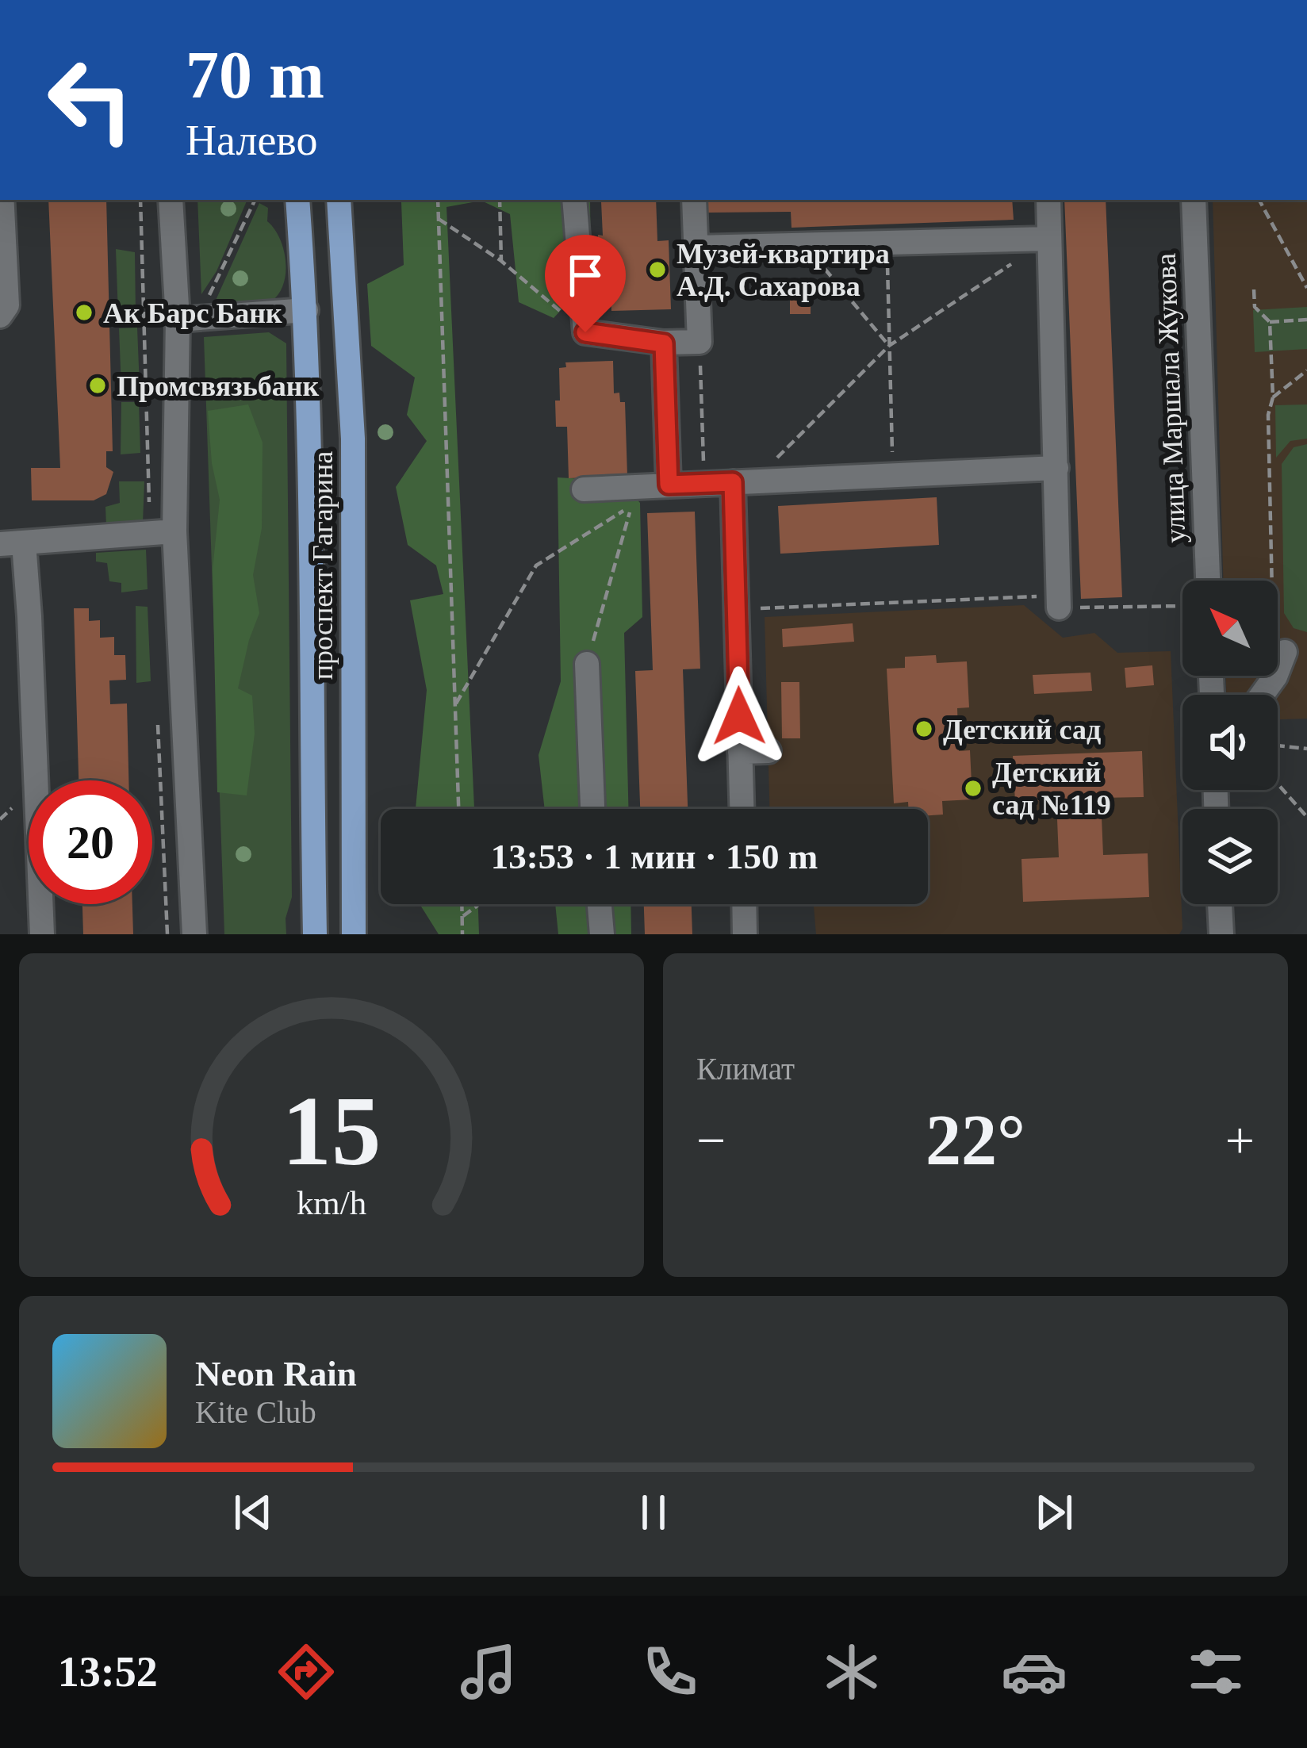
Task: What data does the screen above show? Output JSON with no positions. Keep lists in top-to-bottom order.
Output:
{
  "streets": {
    "main road": ["проспект Гагарина"],
    "street": ["улица Маршала Жукова"]
  },
  "places": [
    "Музей-квартира А.Д. Сахарова",
    "Ак Барс Банк",
    "Промсвязьбанк",
    "Детский сад",
    "Детский сад №119"
  ],
  "north": "top left",
  "page": {
    "turn": ["70 m", "Налево"],
    "limit": "20",
    "trip": "13:53 · 1 мин · 150 m",
    "tile": "Климат",
    "heat": ["−", "22°", "+"],
    "song": ["Neon Rain", "Kite Club"],
    "tabs": "13:52",
    "gauge": ["15", "km/h"]
  }
}
